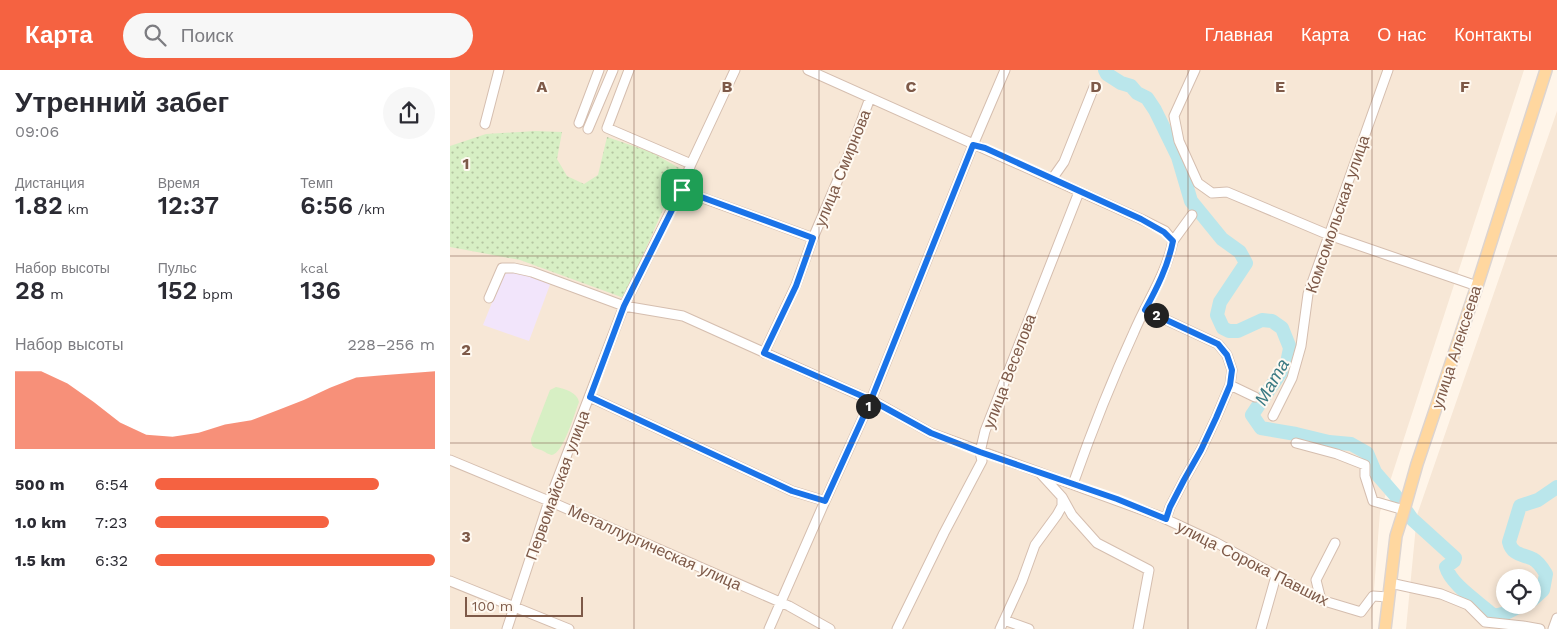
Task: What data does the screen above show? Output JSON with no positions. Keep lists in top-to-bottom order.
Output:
{
  "streets": {
    "main road": ["улица Алексеева"],
    "street": [
      "улица Смирнова",
      "Комсомольская улица",
      "улица Веселова",
      "Первомайская улица",
      "Металлургическая улица",
      "улица Сорока Павших"
    ]
  },
  "crossings": [
    ["улица Смирнова", "Первомайская улица"],
    ["улица Смирнова", "улица Сорока Павших"],
    ["улица Алексеева", "улица Сорока Павших"],
    ["улица Веселова", "улица Сорока Павших"],
    ["Первомайская улица", "Металлургическая улица"],
    ["Первомайская улица", "улица Сорока Павших"]
  ],
  "water": ["Мата"],
  "scale_bar": "100 m",
  "page": {
    "header": "Карта",
    "search": "Поиск",
    "nav": [
      "Главная",
      "Карта",
      "О нас",
      "Контакты"
    ],
    "heading": ["Утренний забег", "09:06"],
    "stats": [
      ["Дистанция", "1.82 km"],
      ["Время", "12:37"],
      ["Темп", "6:56 /km"],
      ["Набор высоты", "28 m"],
      ["Пульс", "152 bpm"],
      ["kcal", "136"]
    ],
    "pins": ["2", "1"],
    "chart": ["Набор высоты", "228–256 m"],
    "list": [
      {
        "name": "500 m",
        "note": "6:54"
      },
      {
        "name": "1.0 km",
        "note": "7:23"
      },
      {
        "name": "1.5 km",
        "note": "6:32"
      }
    ],
    "scale": "100 m"
  },
  "grid": {
    "columns": [
      "A",
      "B",
      "C",
      "D",
      "E",
      "F"
    ],
    "rows": ["1", "2", "3"]
  }
}
